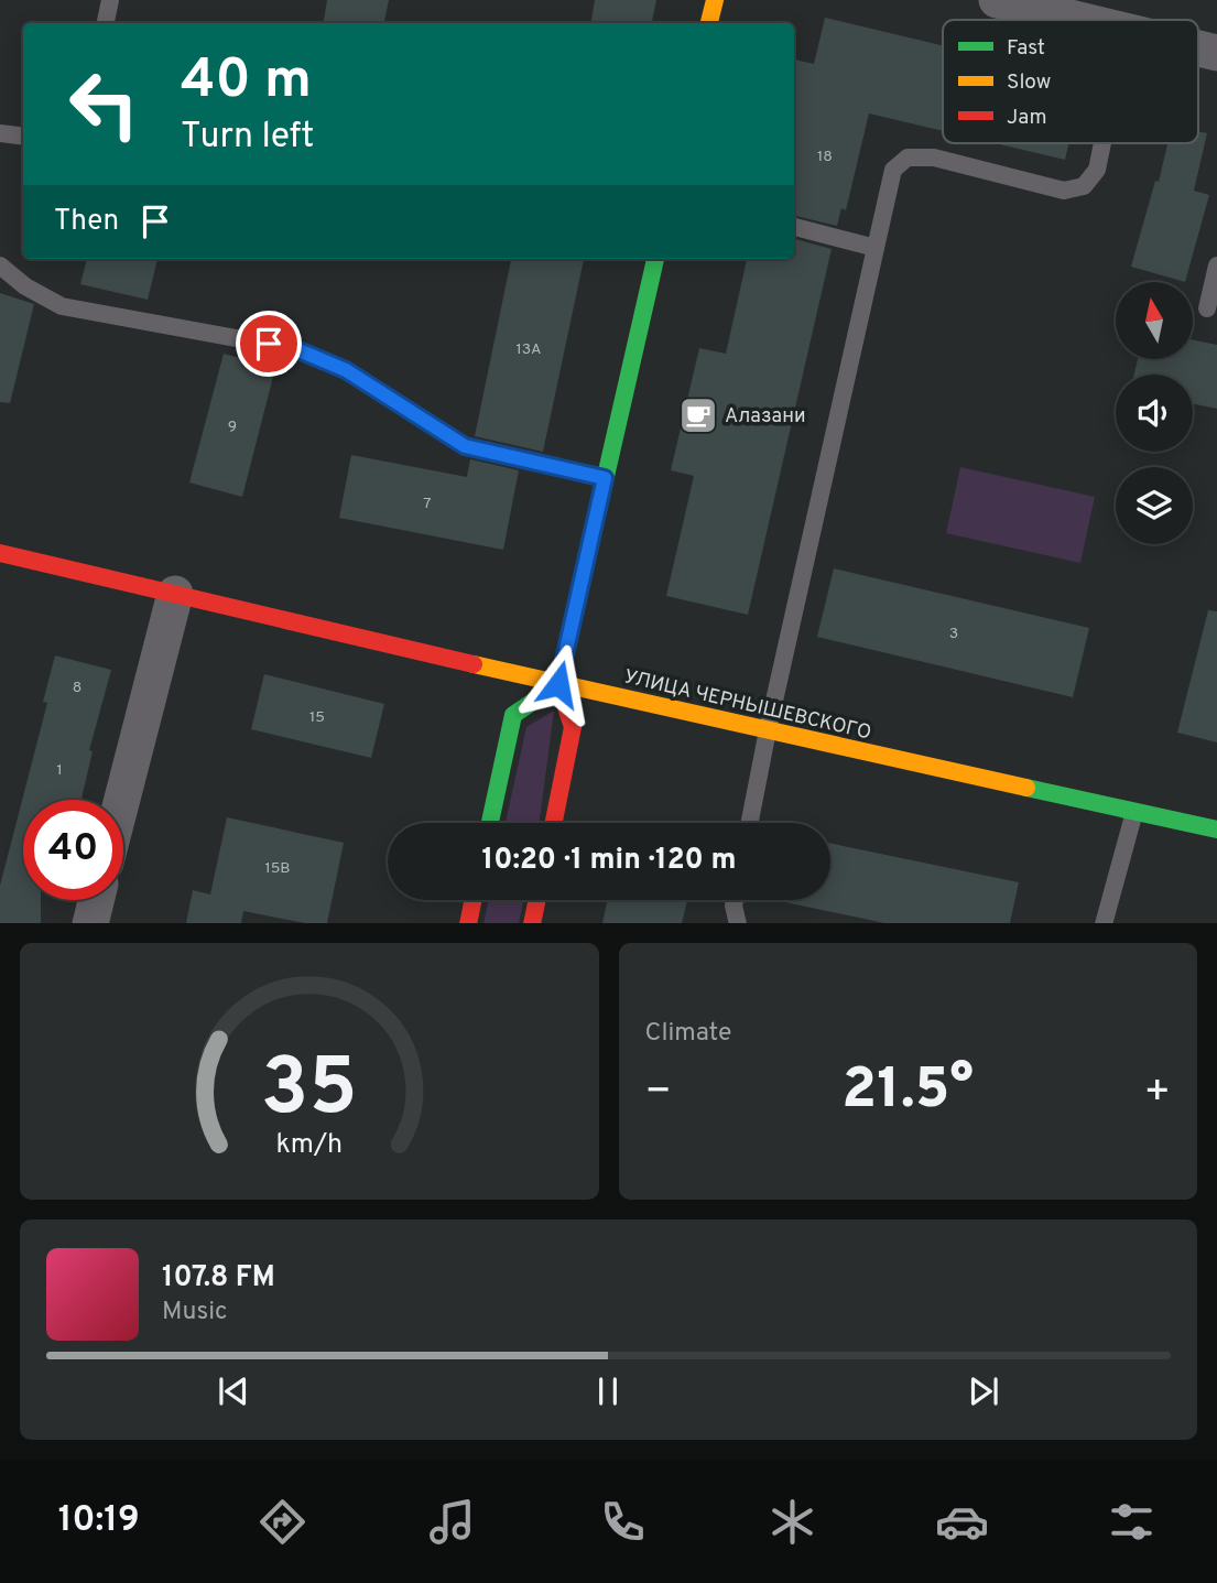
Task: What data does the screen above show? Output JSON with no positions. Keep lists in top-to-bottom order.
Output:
{
  "streets": {
    "street": ["УЛИЦА ЧЕРНЫШЕВСКОГО"]
  },
  "places": {
    "cafe": ["Алазани"]
  },
  "house_numbers": [
    "18",
    "13А",
    "9",
    "7",
    "3",
    "8",
    "15",
    "1",
    "15В"
  ],
  "legend": ["Fast", "Slow", "Jam"],
  "north": "top",
  "page": {
    "turn": ["40 m", "Turn left"],
    "then": "Then",
    "limit": "40",
    "trip": "10:20 · 1 min · 120 m",
    "tile": "Climate",
    "heat": ["−", "21.5°", "+"],
    "song": ["107.8 FM", "Music"],
    "tabs": "10:19",
    "gauge": ["35", "km/h"]
  }
}
